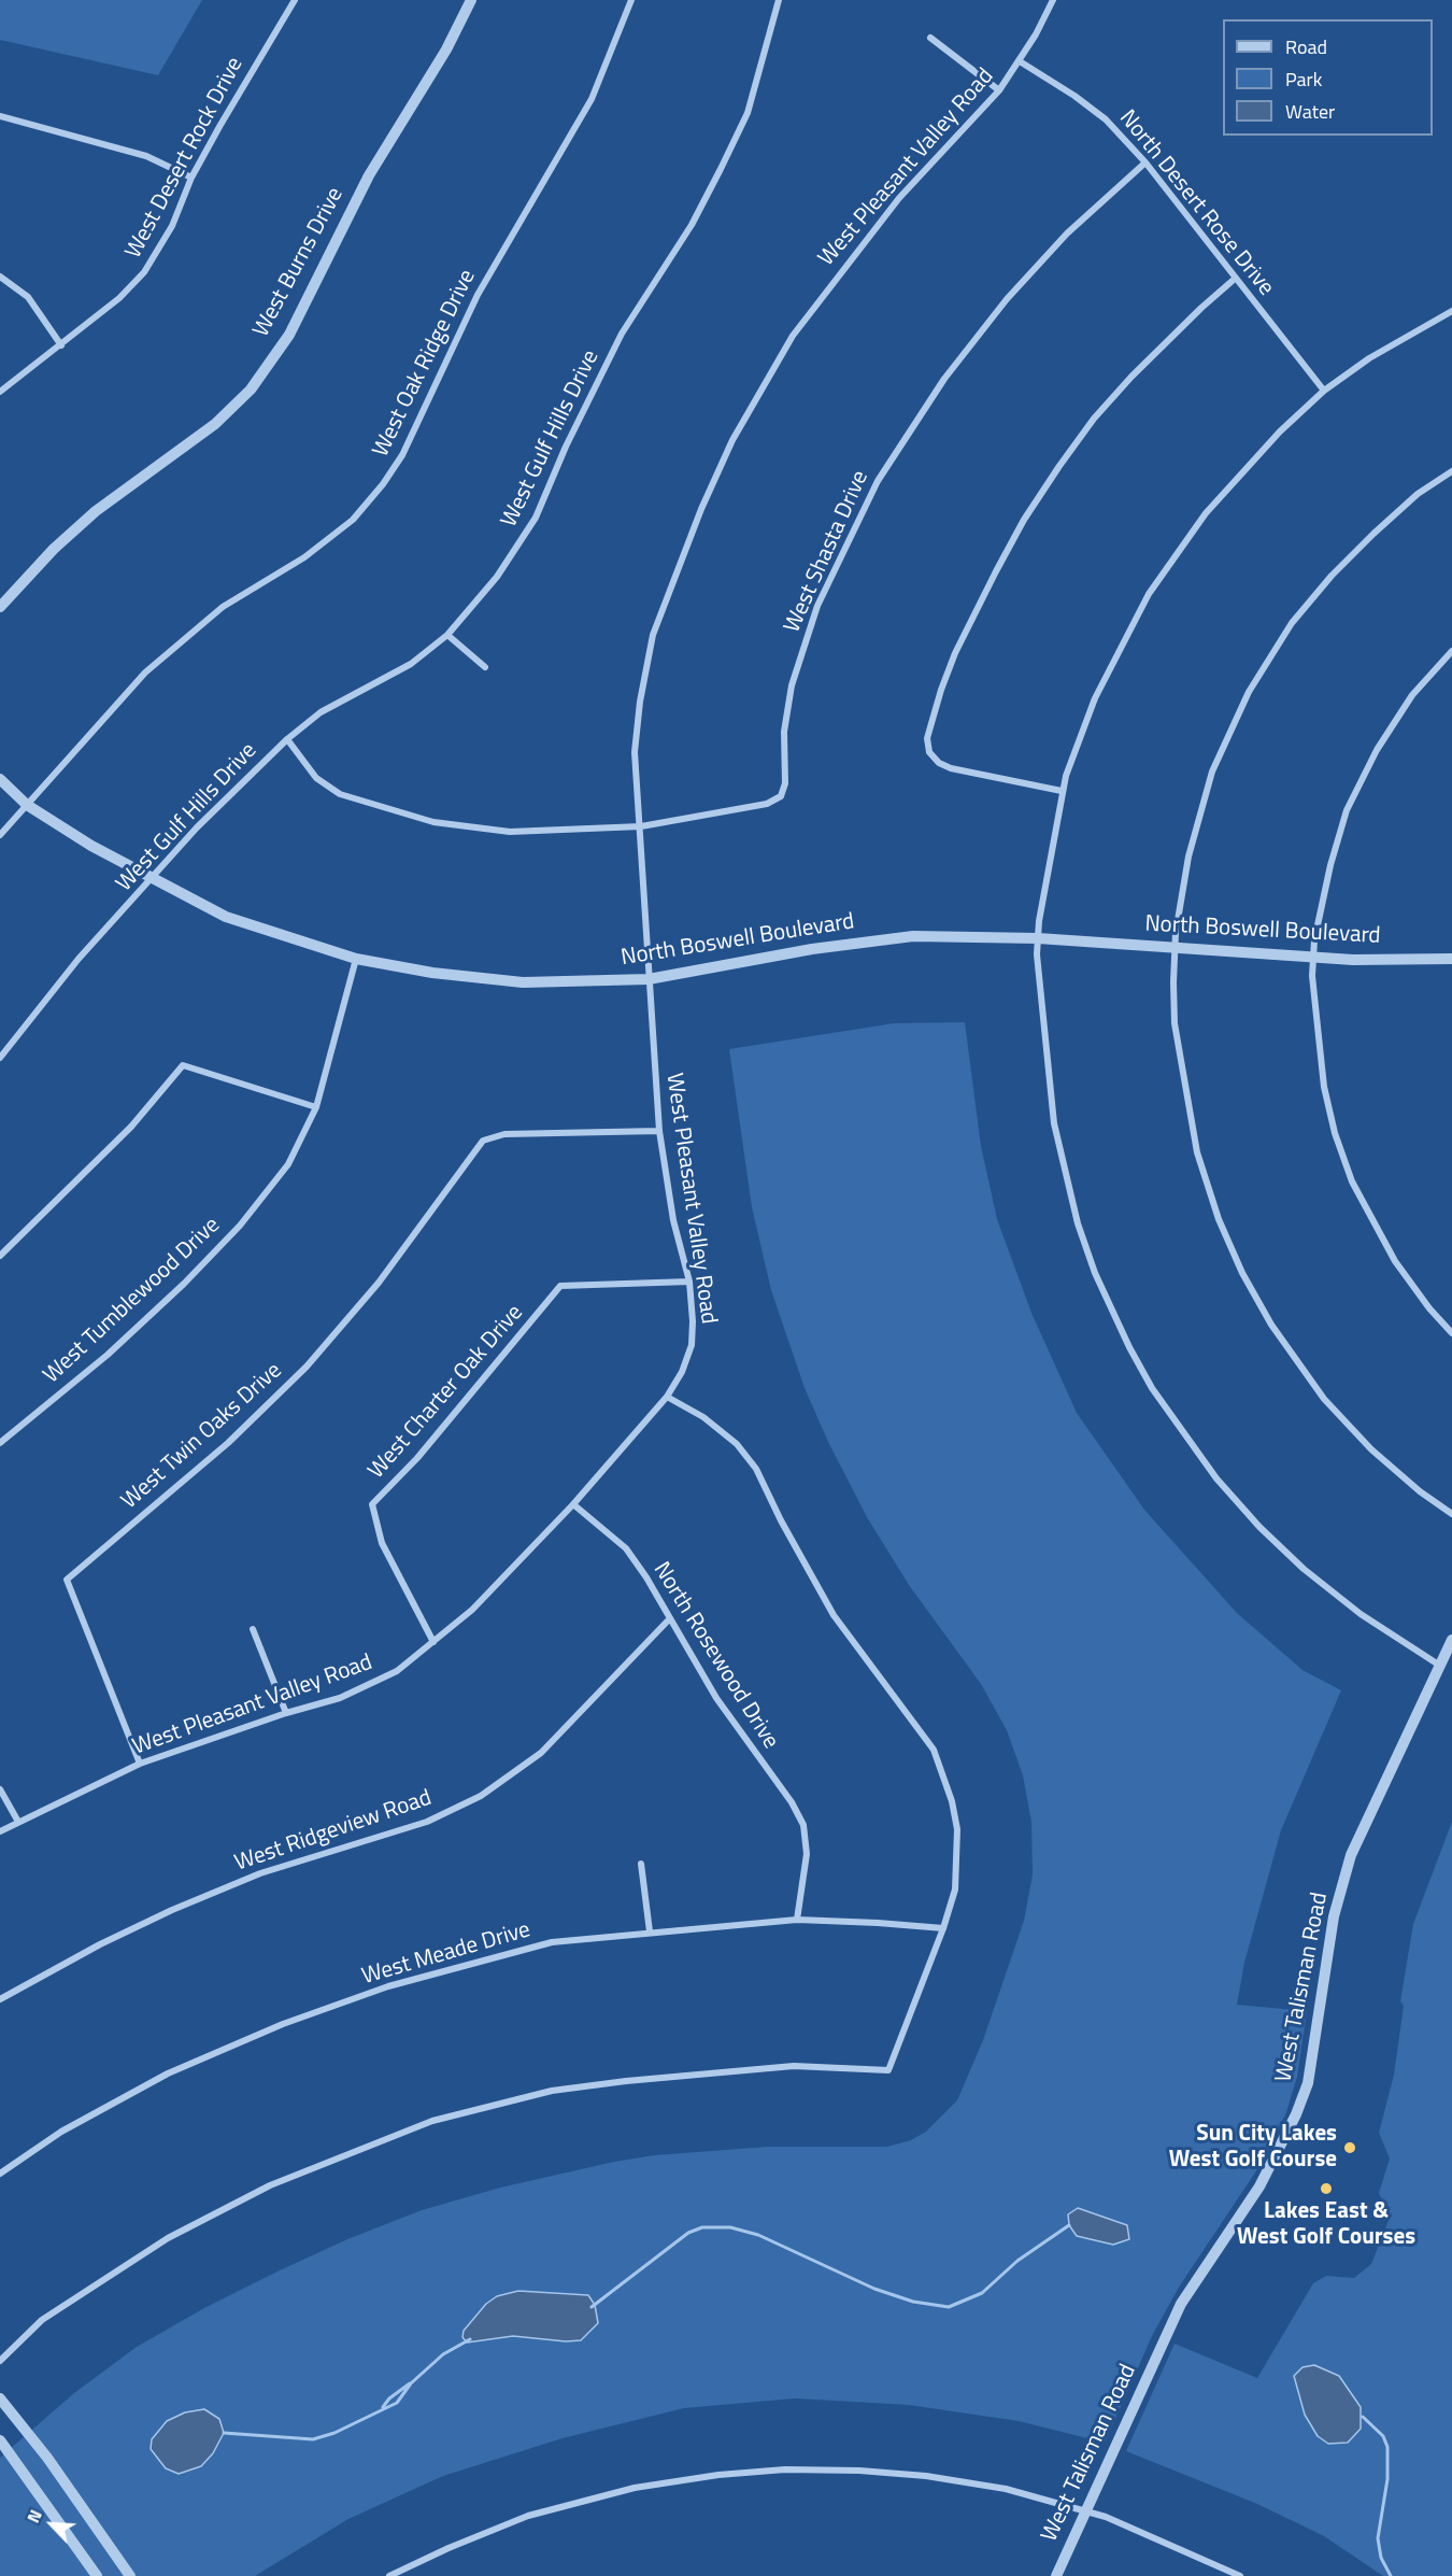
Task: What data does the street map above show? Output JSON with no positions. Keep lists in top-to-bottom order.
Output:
{
  "streets": {
    "street": [
      "West Desert Rock Drive",
      "West Pleasant Valley Road",
      "North Desert Rose Drive",
      "West Burns Drive",
      "West Oak Ridge Drive",
      "West Gulf Hills Drive",
      "West Shasta Drive",
      "North Boswell Boulevard",
      "West Tumblewood Drive",
      "West Charter Oak Drive",
      "West Twin Oaks Drive",
      "North Rosewood Drive",
      "West Ridgeview Road",
      "West Meade Drive",
      "West Talisman Road"
    ]
  },
  "crossings": [
    ["West Pleasant Valley Road", "North Desert Rose Drive"],
    ["West Pleasant Valley Road", "West Shasta Drive"],
    ["West Pleasant Valley Road", "North Boswell Boulevard"],
    ["West Pleasant Valley Road", "West Charter Oak Drive"],
    ["West Pleasant Valley Road", "West Twin Oaks Drive"],
    ["West Pleasant Valley Road", "North Rosewood Drive"],
    ["North Desert Rose Drive", "West Shasta Drive"],
    ["West Oak Ridge Drive", "North Boswell Boulevard"],
    ["West Gulf Hills Drive", "West Shasta Drive"],
    ["West Gulf Hills Drive", "North Boswell Boulevard"],
    ["North Boswell Boulevard", "West Tumblewood Drive"],
    ["North Rosewood Drive", "West Ridgeview Road"],
    ["North Rosewood Drive", "West Meade Drive"]
  ],
  "places": ["Sun City Lakes West Golf Course", "Lakes East & West Golf Courses"],
  "legend": ["Road", "Park", "Water"],
  "north": "top left"
}
